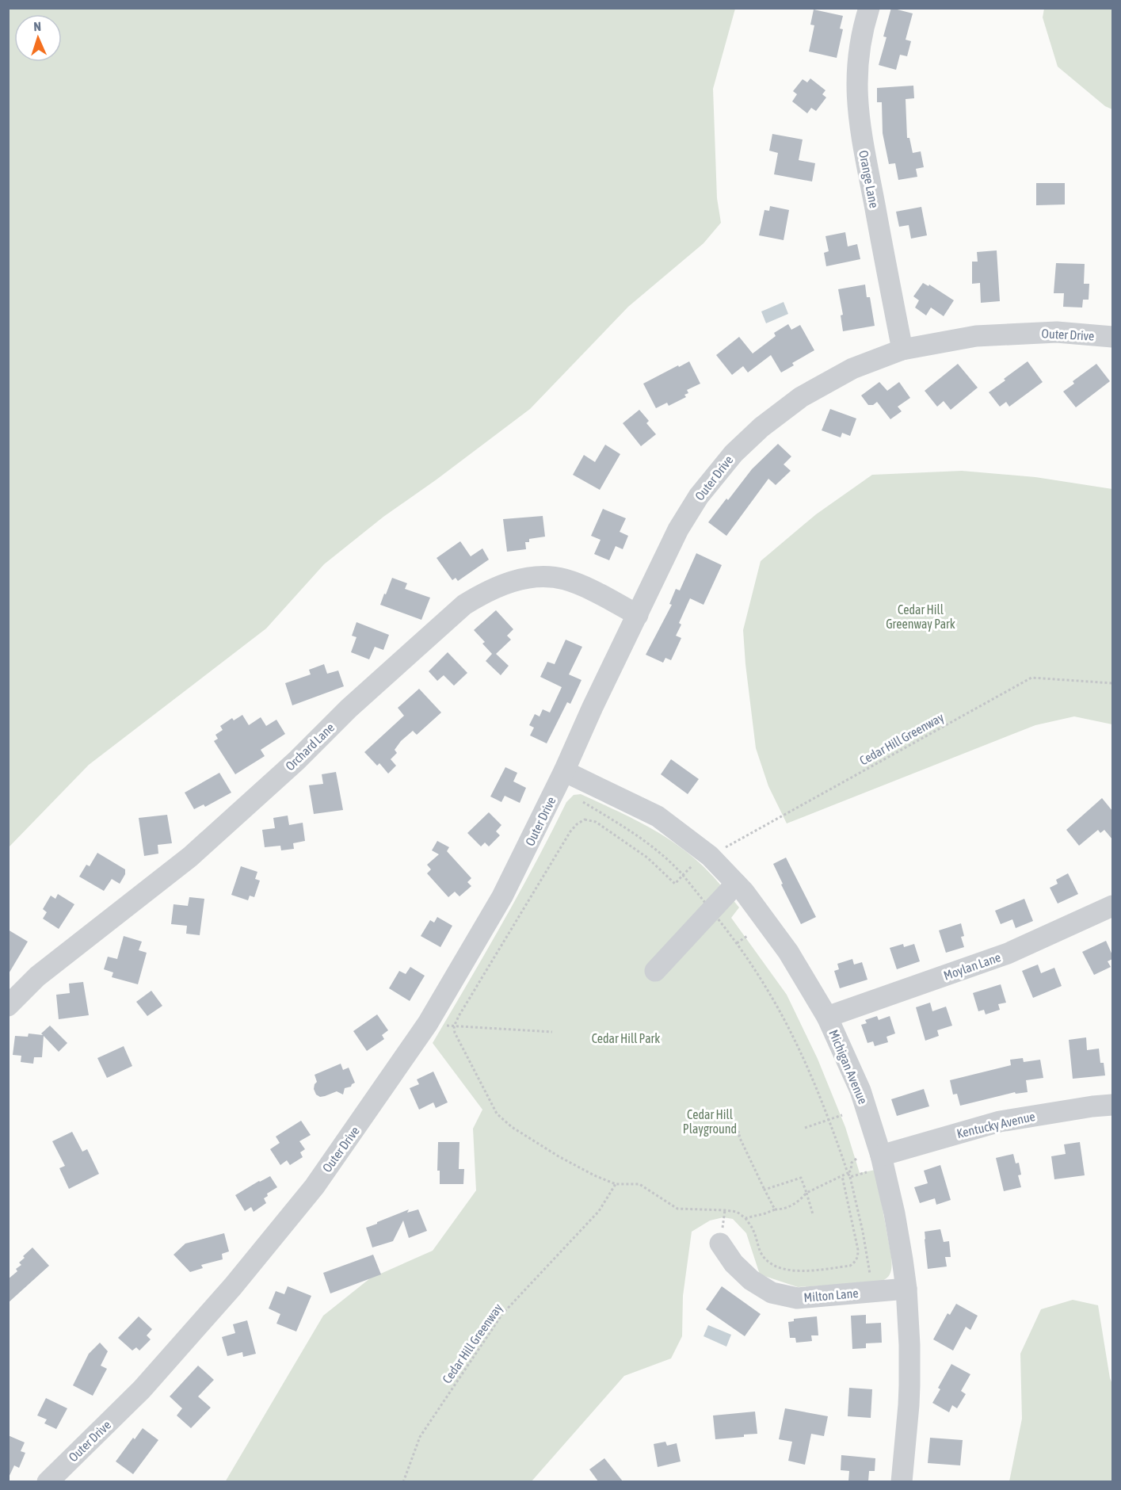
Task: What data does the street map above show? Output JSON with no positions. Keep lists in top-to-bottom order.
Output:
{
  "streets": {
    "street": [
      "Orange Lane",
      "Outer Drive",
      "Orchard Lane",
      "Moylan Lane",
      "Michigan Avenue",
      "Kentucky Avenue",
      "Milton Lane"
    ],
    "path": ["Cedar Hill Greenway"]
  },
  "crossings": [
    ["Orange Lane", "Outer Drive"],
    ["Outer Drive", "Orchard Lane"],
    ["Outer Drive", "Michigan Avenue"],
    ["Cedar Hill Greenway", "Michigan Avenue"],
    ["Moylan Lane", "Michigan Avenue"],
    ["Michigan Avenue", "Kentucky Avenue"],
    ["Michigan Avenue", "Milton Lane"]
  ],
  "parks": ["Cedar Hill Greenway Park", "Cedar Hill Park", "Cedar Hill Playground"],
  "north": "top"
}
